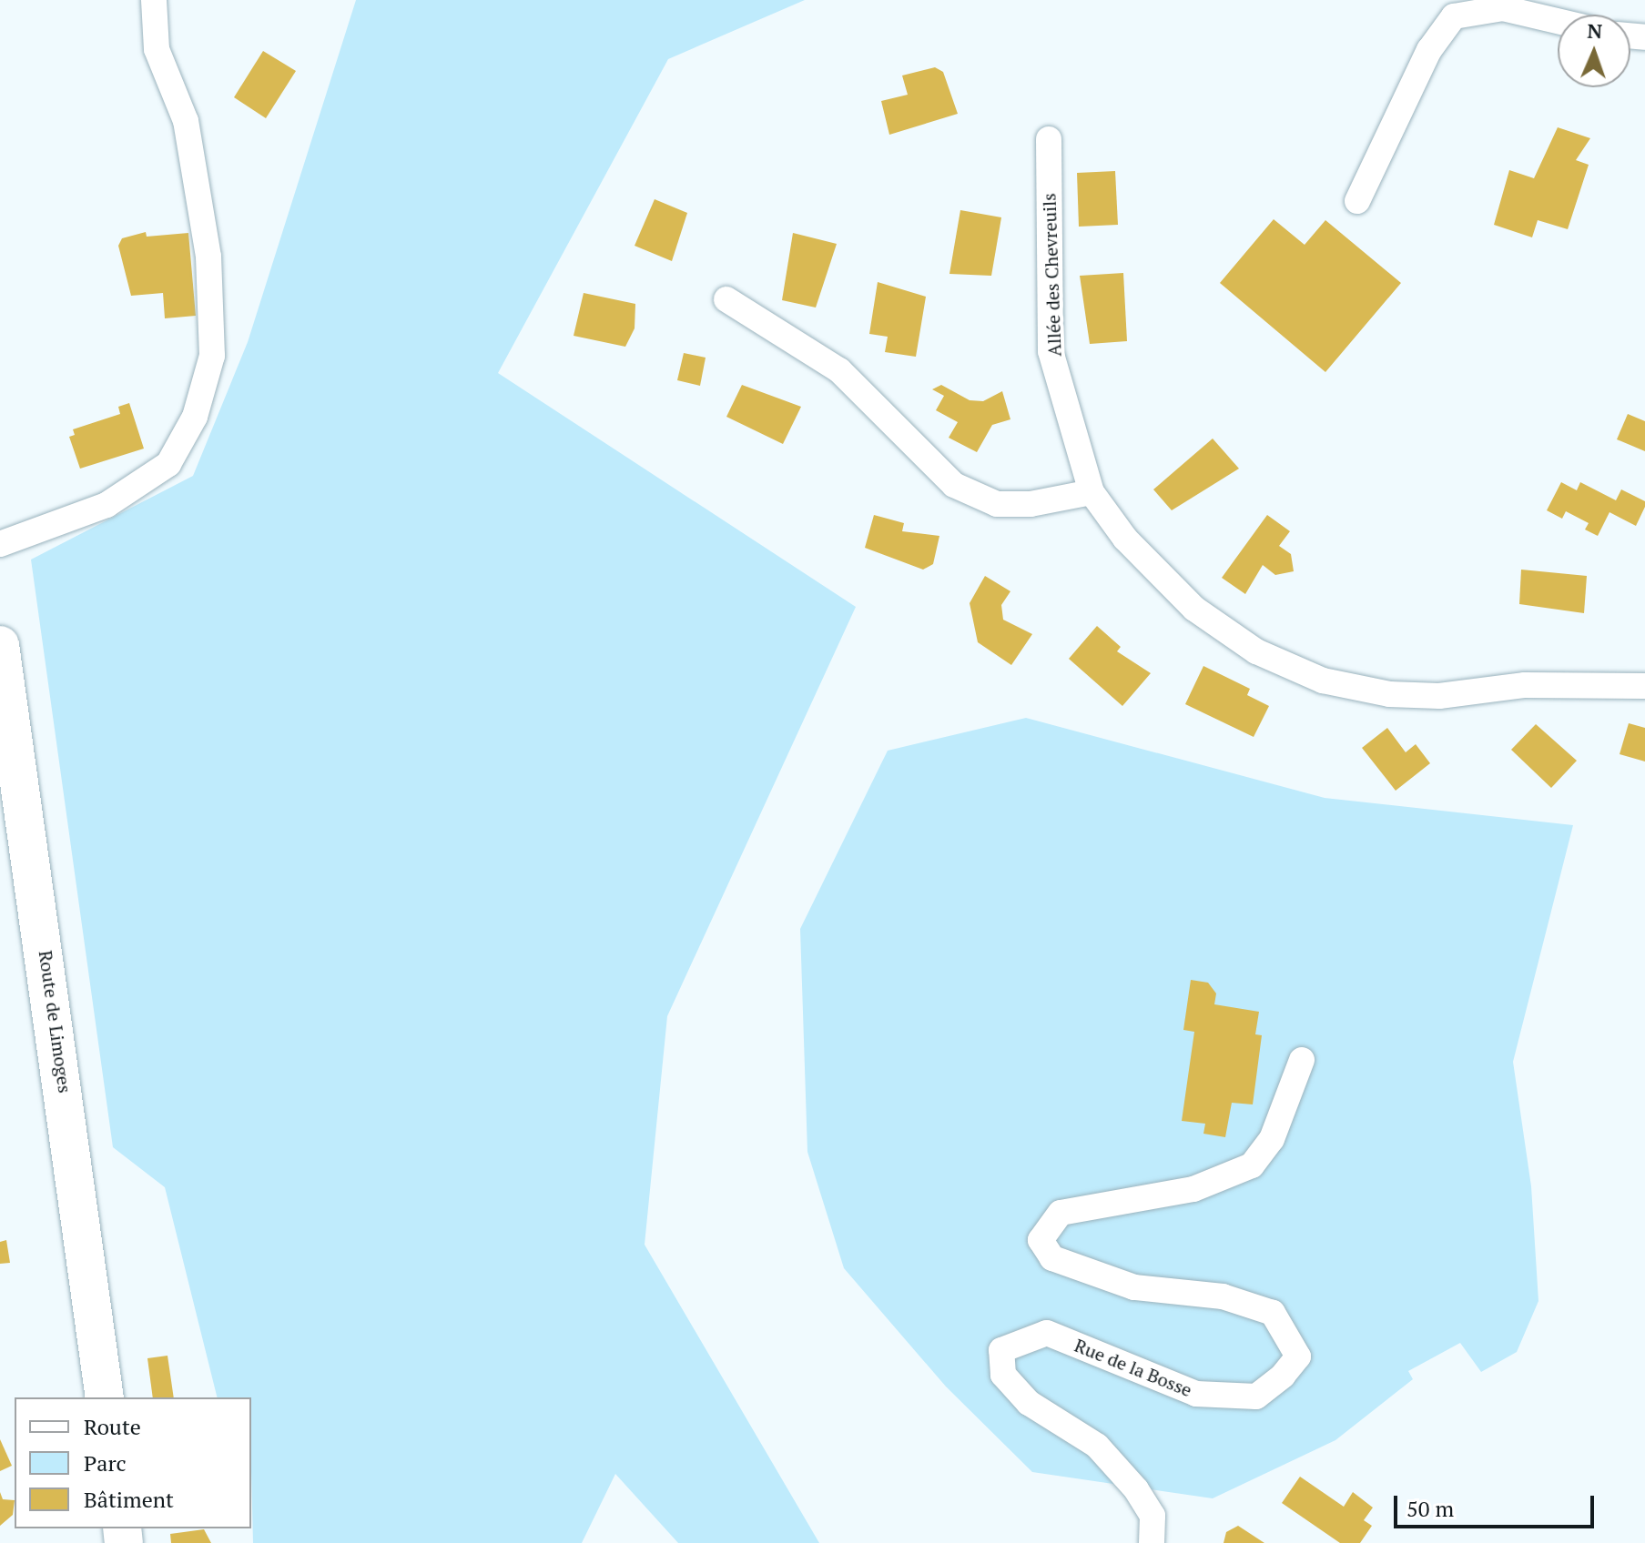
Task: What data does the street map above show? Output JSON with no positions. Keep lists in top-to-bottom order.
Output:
{
  "streets": {
    "main road": ["Route de Limoges"],
    "street": ["Allée des Chevreuils", "Rue de la Bosse"]
  },
  "legend": ["Route", "Parc", "Bâtiment"],
  "scale_bar": "50 m",
  "north": "top"
}
